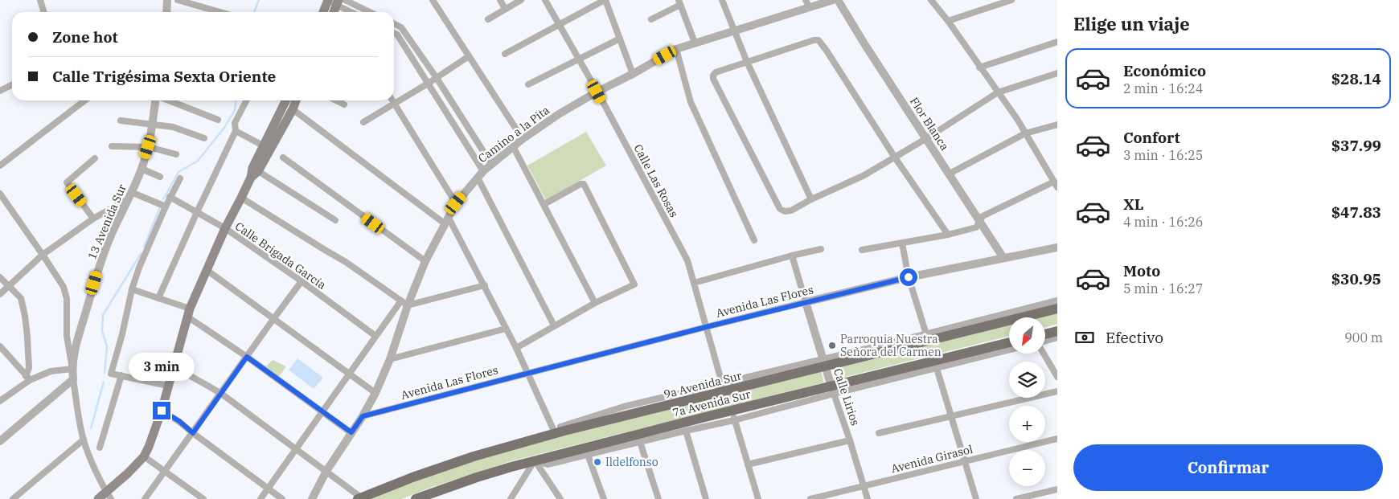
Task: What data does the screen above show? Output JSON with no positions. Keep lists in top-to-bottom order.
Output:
{
  "streets": {
    "main road": ["9a Avenida Sur", "7a Avenida Sur"],
    "street": [
      "Flor Blanca",
      "Camino a la Pita",
      "Calle Las Rosas",
      "13 Avenida Sur",
      "Calle Brigada García",
      "Avenida Las Flores",
      "Calle Lirios",
      "Avenida Girasol"
    ]
  },
  "crossings": [
    ["Flor Blanca", "Avenida Las Flores"],
    ["Camino a la Pita", "Calle Las Rosas"],
    ["Camino a la Pita", "Avenida Las Flores"],
    ["Calle Las Rosas", "Avenida Las Flores"],
    ["Avenida Las Flores", "Calle Lirios"],
    ["9a Avenida Sur", "Calle Lirios"],
    ["Calle Lirios", "7a Avenida Sur"],
    ["Calle Lirios", "Avenida Girasol"]
  ],
  "places": ["Parroquia Nuestra Señora del Carmen", "Ildelfonso"],
  "north": "bottom left",
  "page": {
    "heading": "Elige un viaje",
    "banner": ["Zone hot", "Calle Trigésima Sexta Oriente"],
    "list": [
      {
        "name": "Económico",
        "note": "2 min · 16:24",
        "value": "$28.14"
      },
      {
        "name": "Confort",
        "note": "3 min · 16:25",
        "value": "$37.99"
      },
      {
        "name": "XL",
        "note": "4 min · 16:26",
        "value": "$47.83"
      },
      {
        "name": "Moto",
        "note": "5 min · 16:27",
        "value": "$30.95"
      }
    ],
    "pay": ["Efectivo", "900 m"],
    "map_buttons": ["+", "−"],
    "bubble": "3 min",
    "buttons": "Confirmar"
  }
}
